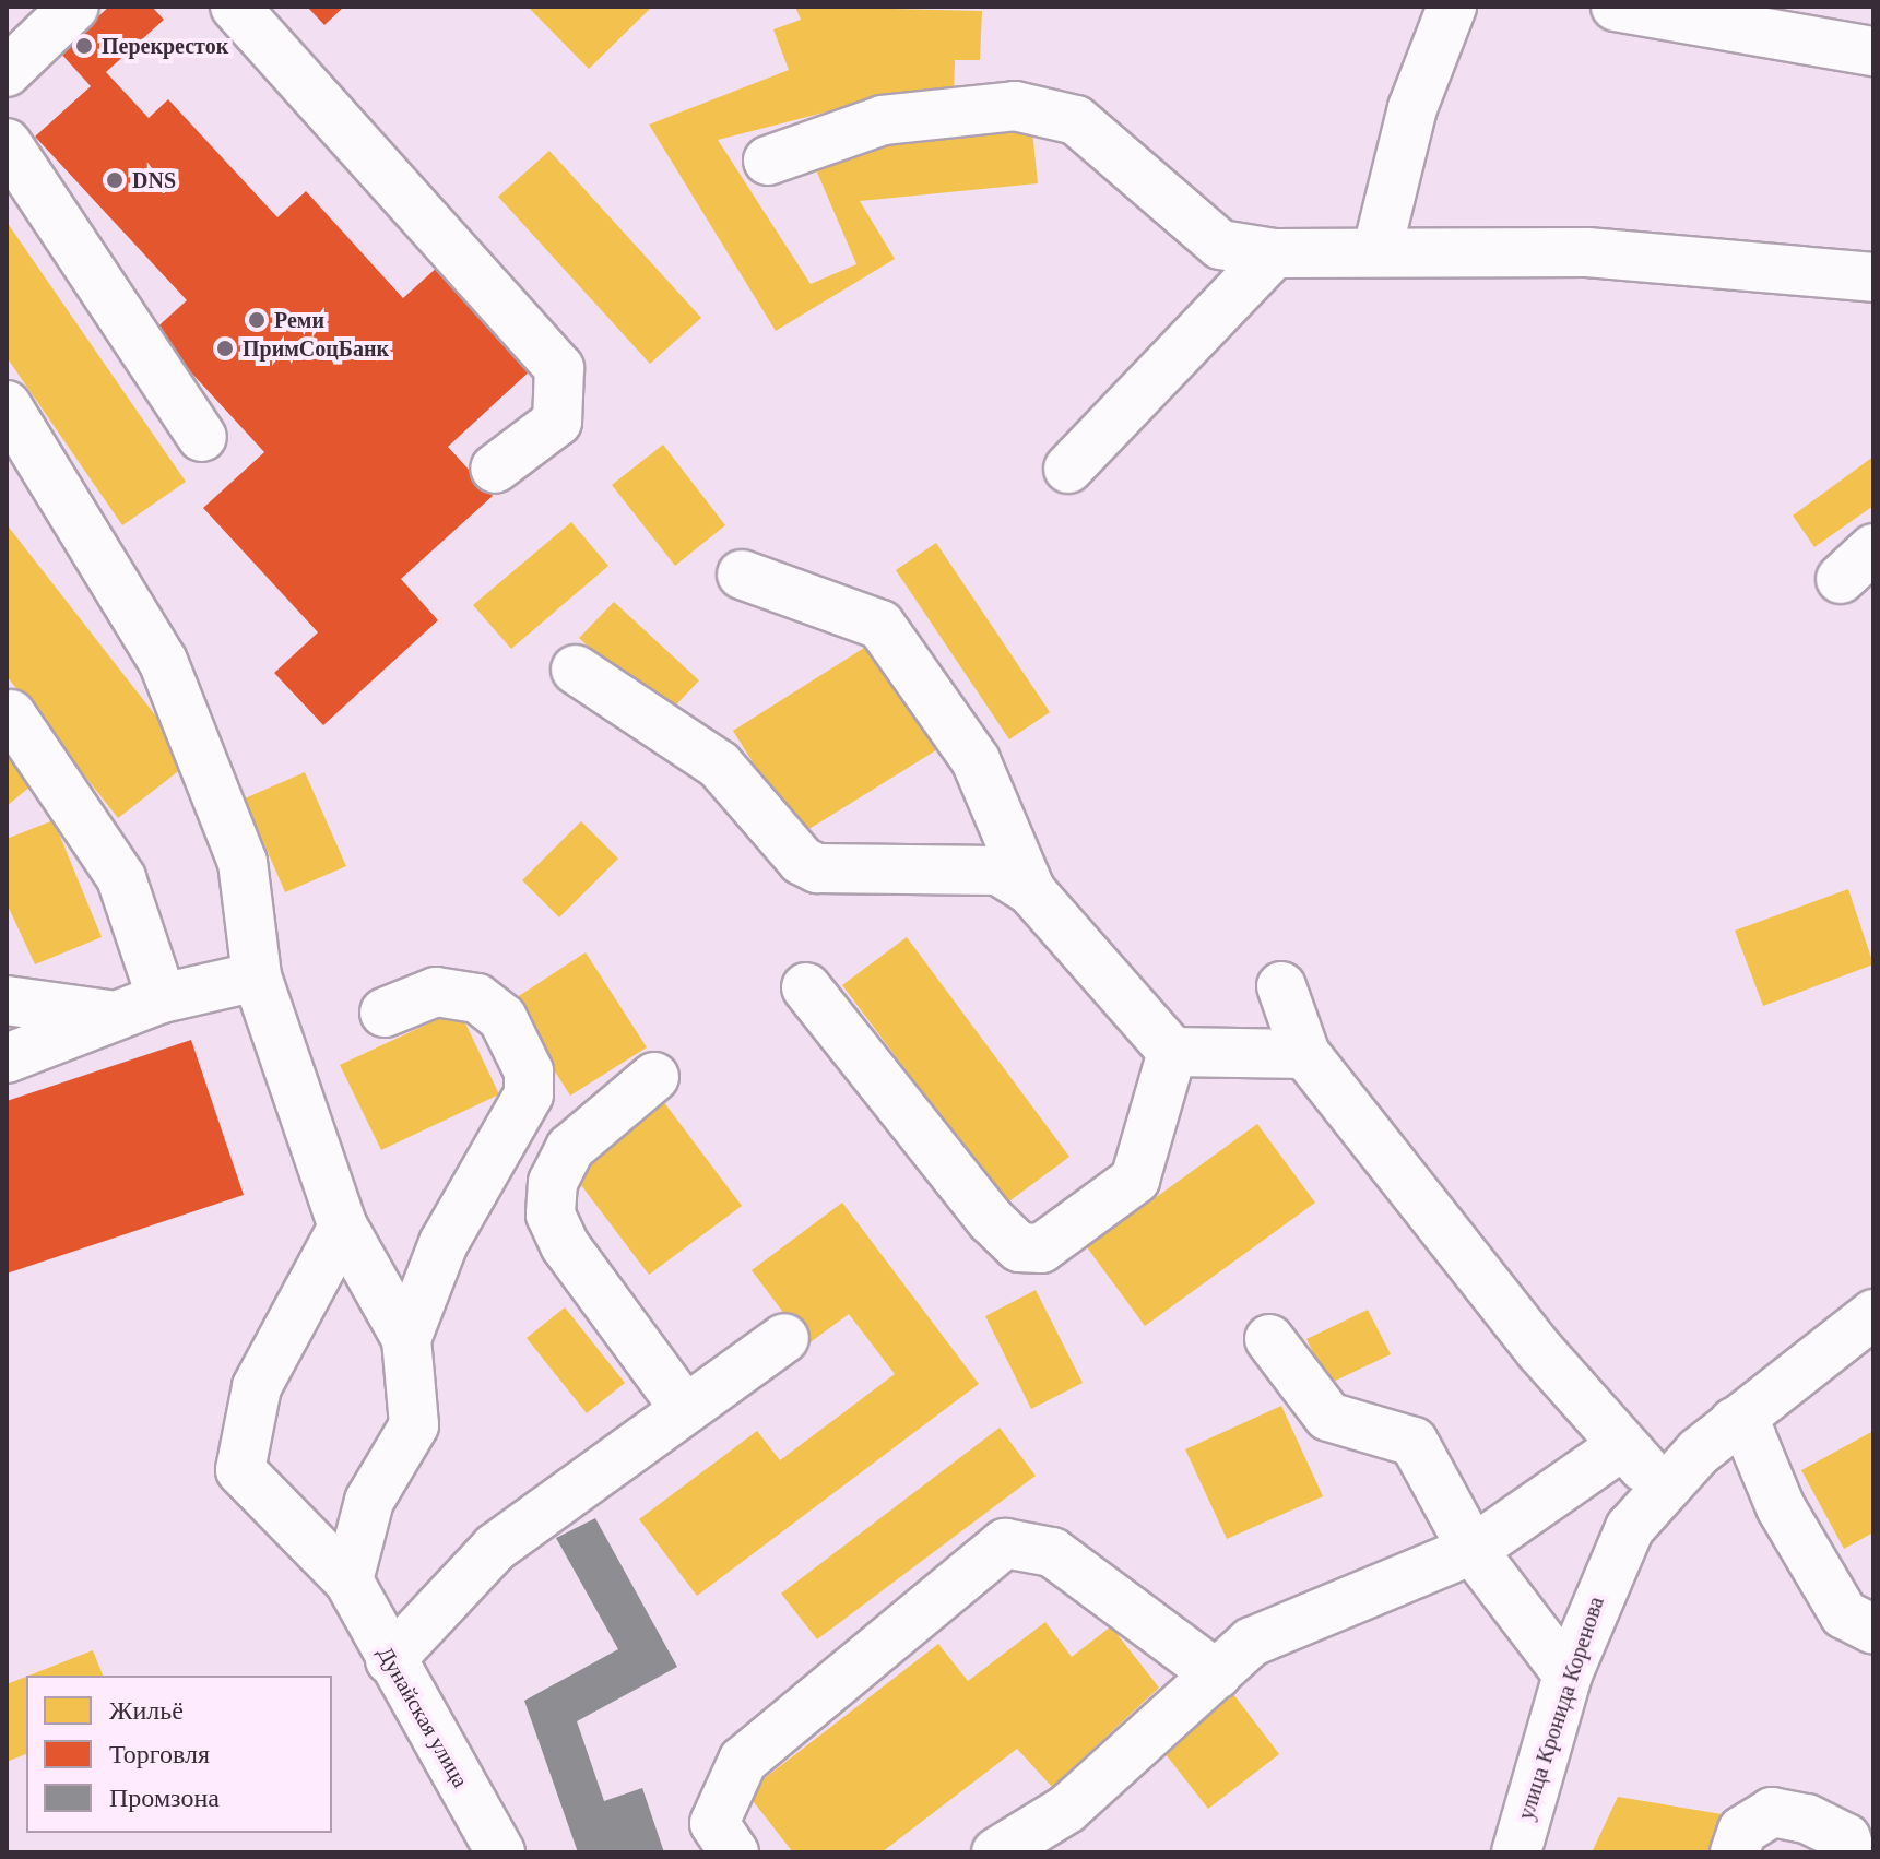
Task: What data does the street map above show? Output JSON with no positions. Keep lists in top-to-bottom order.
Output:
{
  "streets": {
    "street": ["улица Кронида Коренова", "Дунайская улица"]
  },
  "places": [
    "Перекресток",
    "DNS",
    "Реми",
    "ПримСоцБанк"
  ],
  "legend": ["Жильё", "Торговля", "Промзона"]
}
